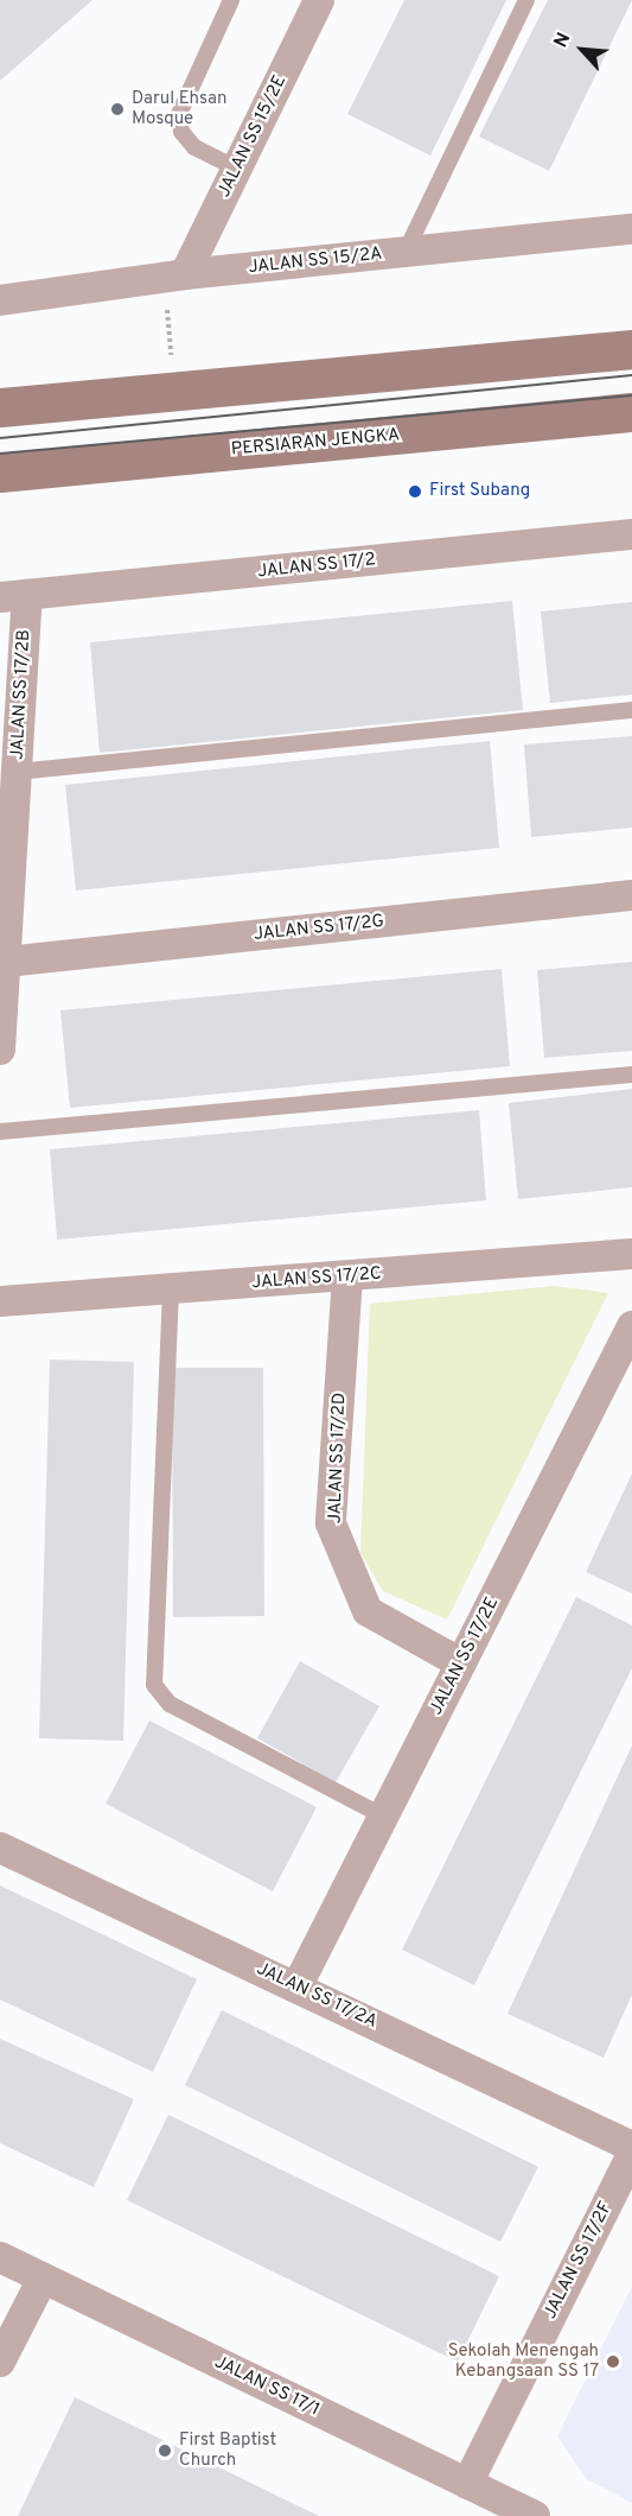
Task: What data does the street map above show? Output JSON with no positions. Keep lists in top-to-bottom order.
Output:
{
  "streets": {
    "main road": ["PERSIARAN JENGKA"],
    "street": [
      "JALAN SS 15/2E",
      "JALAN SS 15/2A",
      "JALAN SS 17/2",
      "JALAN SS 17/2B",
      "JALAN SS 17/2G",
      "JALAN SS 17/2C",
      "JALAN SS 17/2D",
      "JALAN SS 17/2E",
      "JALAN SS 17/2A",
      "JALAN SS 17/2F",
      "JALAN SS 17/1"
    ]
  },
  "crossings": [
    ["JALAN SS 15/2E", "JALAN SS 15/2A"],
    ["JALAN SS 17/2", "JALAN SS 17/2B"],
    ["JALAN SS 17/2B", "JALAN SS 17/2G"],
    ["JALAN SS 17/2C", "JALAN SS 17/2D"],
    ["JALAN SS 17/2D", "JALAN SS 17/2E"],
    ["JALAN SS 17/2E", "JALAN SS 17/2A"],
    ["JALAN SS 17/2F", "JALAN SS 17/1"]
  ],
  "places": [
    "Darul Ehsan Mosque",
    "First Subang",
    "Sekolah Menengah Kebangsaan SS 17",
    "First Baptist Church"
  ],
  "north": "top left"
}
